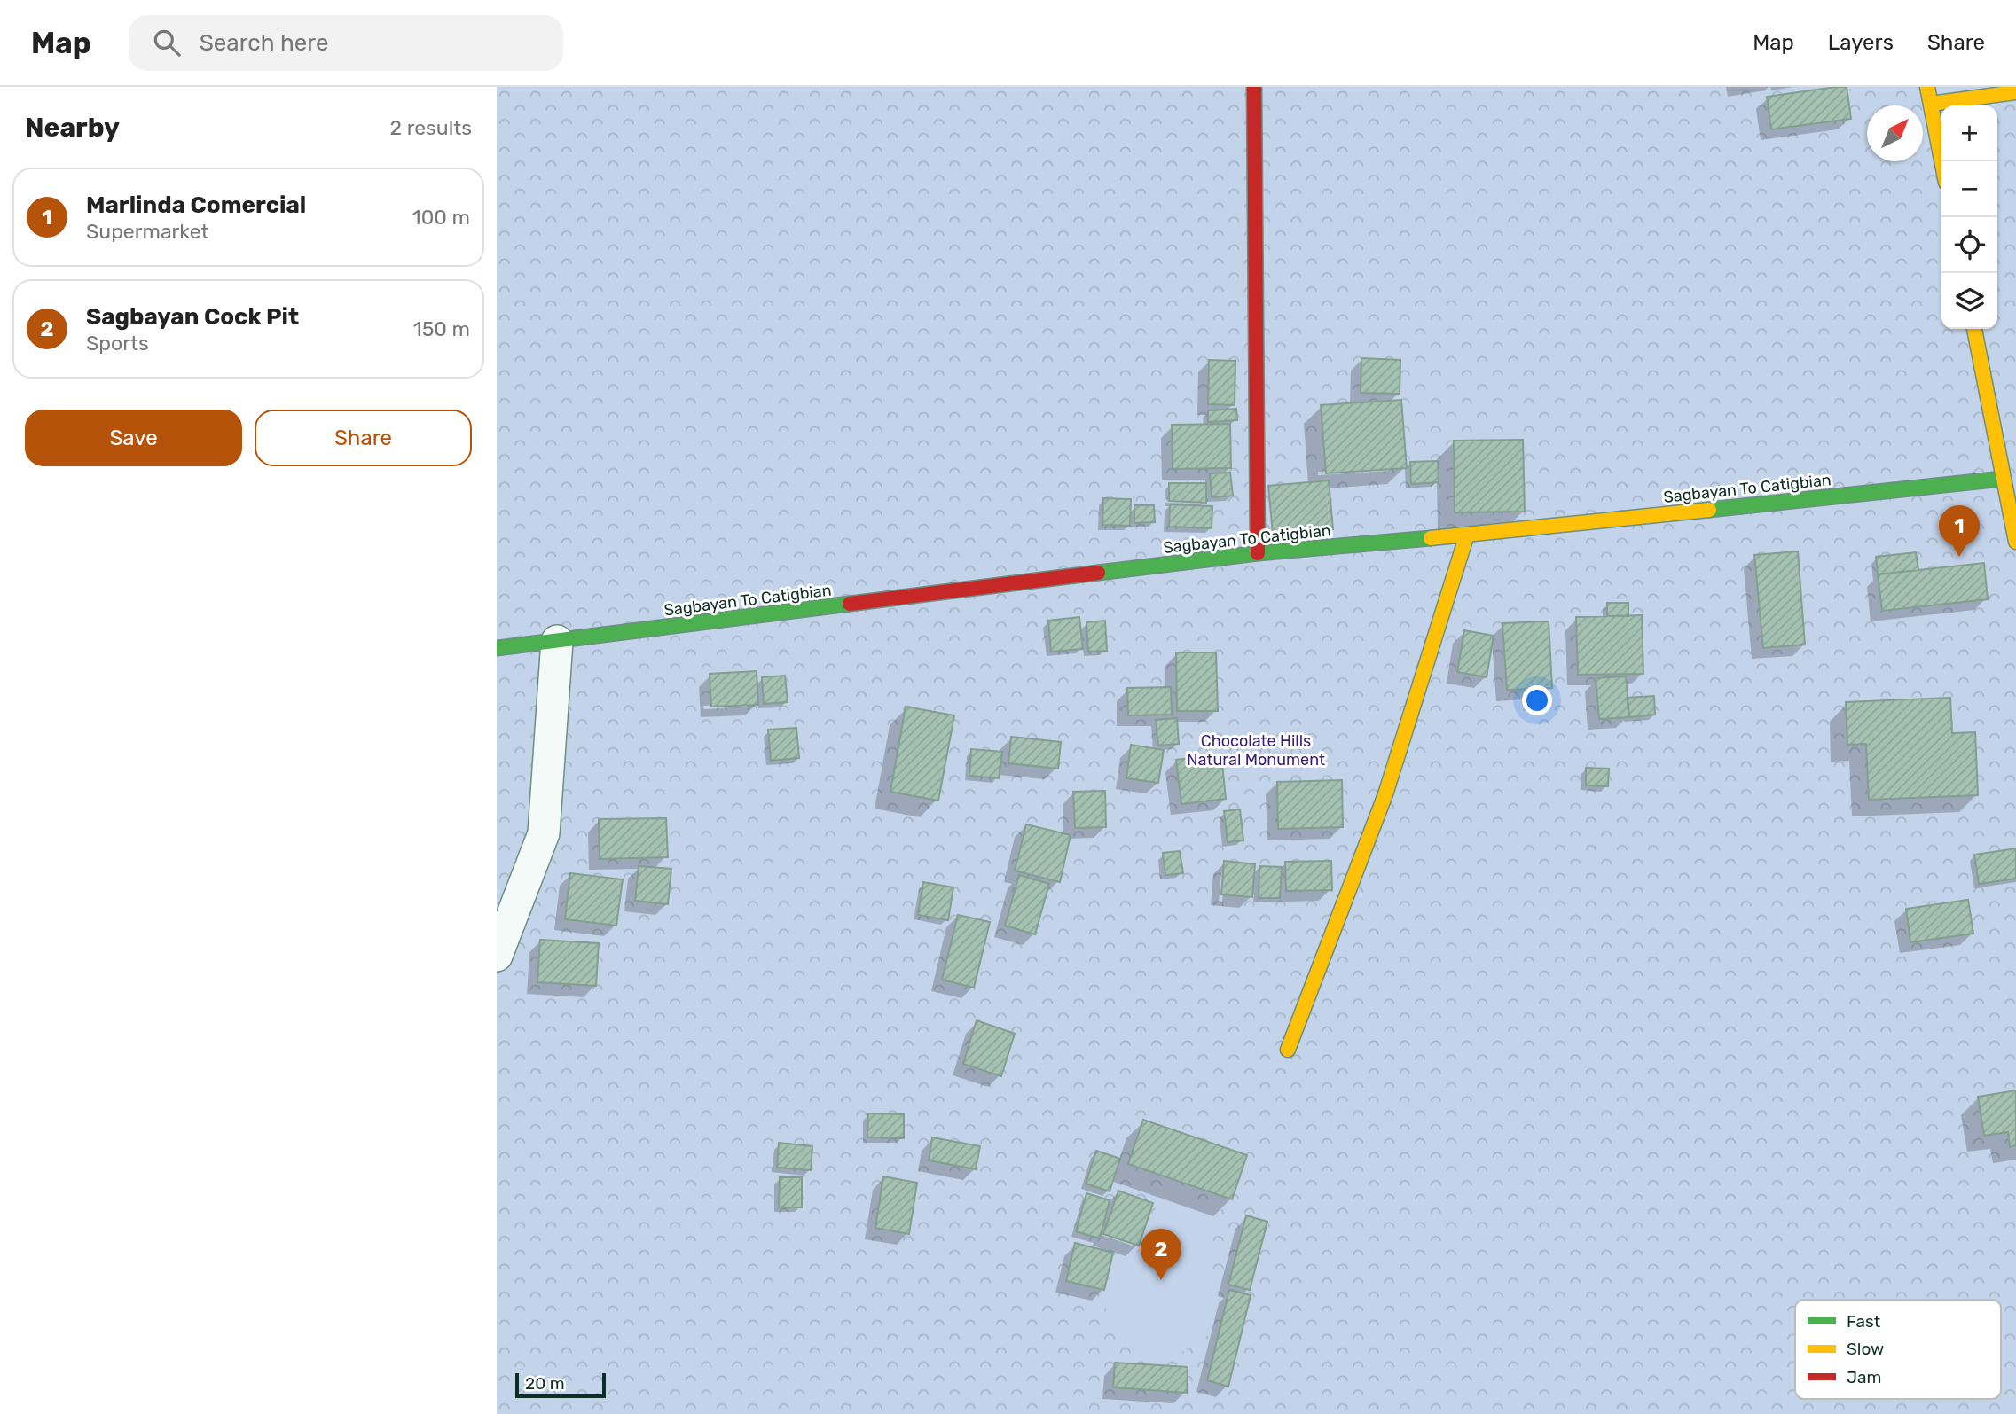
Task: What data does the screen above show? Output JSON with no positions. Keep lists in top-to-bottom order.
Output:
{
  "streets": {
    "main road": ["Sagbayan To Catigbian"]
  },
  "parks": ["Chocolate Hills Natural Monument"],
  "legend": ["Fast", "Slow", "Jam"],
  "scale_bar": "20 m",
  "north": "top right",
  "page": {
    "header": "Map",
    "search": "Search here",
    "nav": ["Map", "Layers", "Share"],
    "heading": ["Nearby", "2 results"],
    "map_buttons": ["+", "−"],
    "list": [
      {
        "mark": "1",
        "name": "Marlinda Comercial",
        "note": "Supermarket",
        "value": "100 m"
      },
      {
        "mark": "2",
        "name": "Sagbayan Cock Pit",
        "note": "Sports",
        "value": "150 m"
      }
    ],
    "buttons": ["Save", "Share"],
    "pins": ["1", "2"],
    "scale": "20 m"
  }
}
